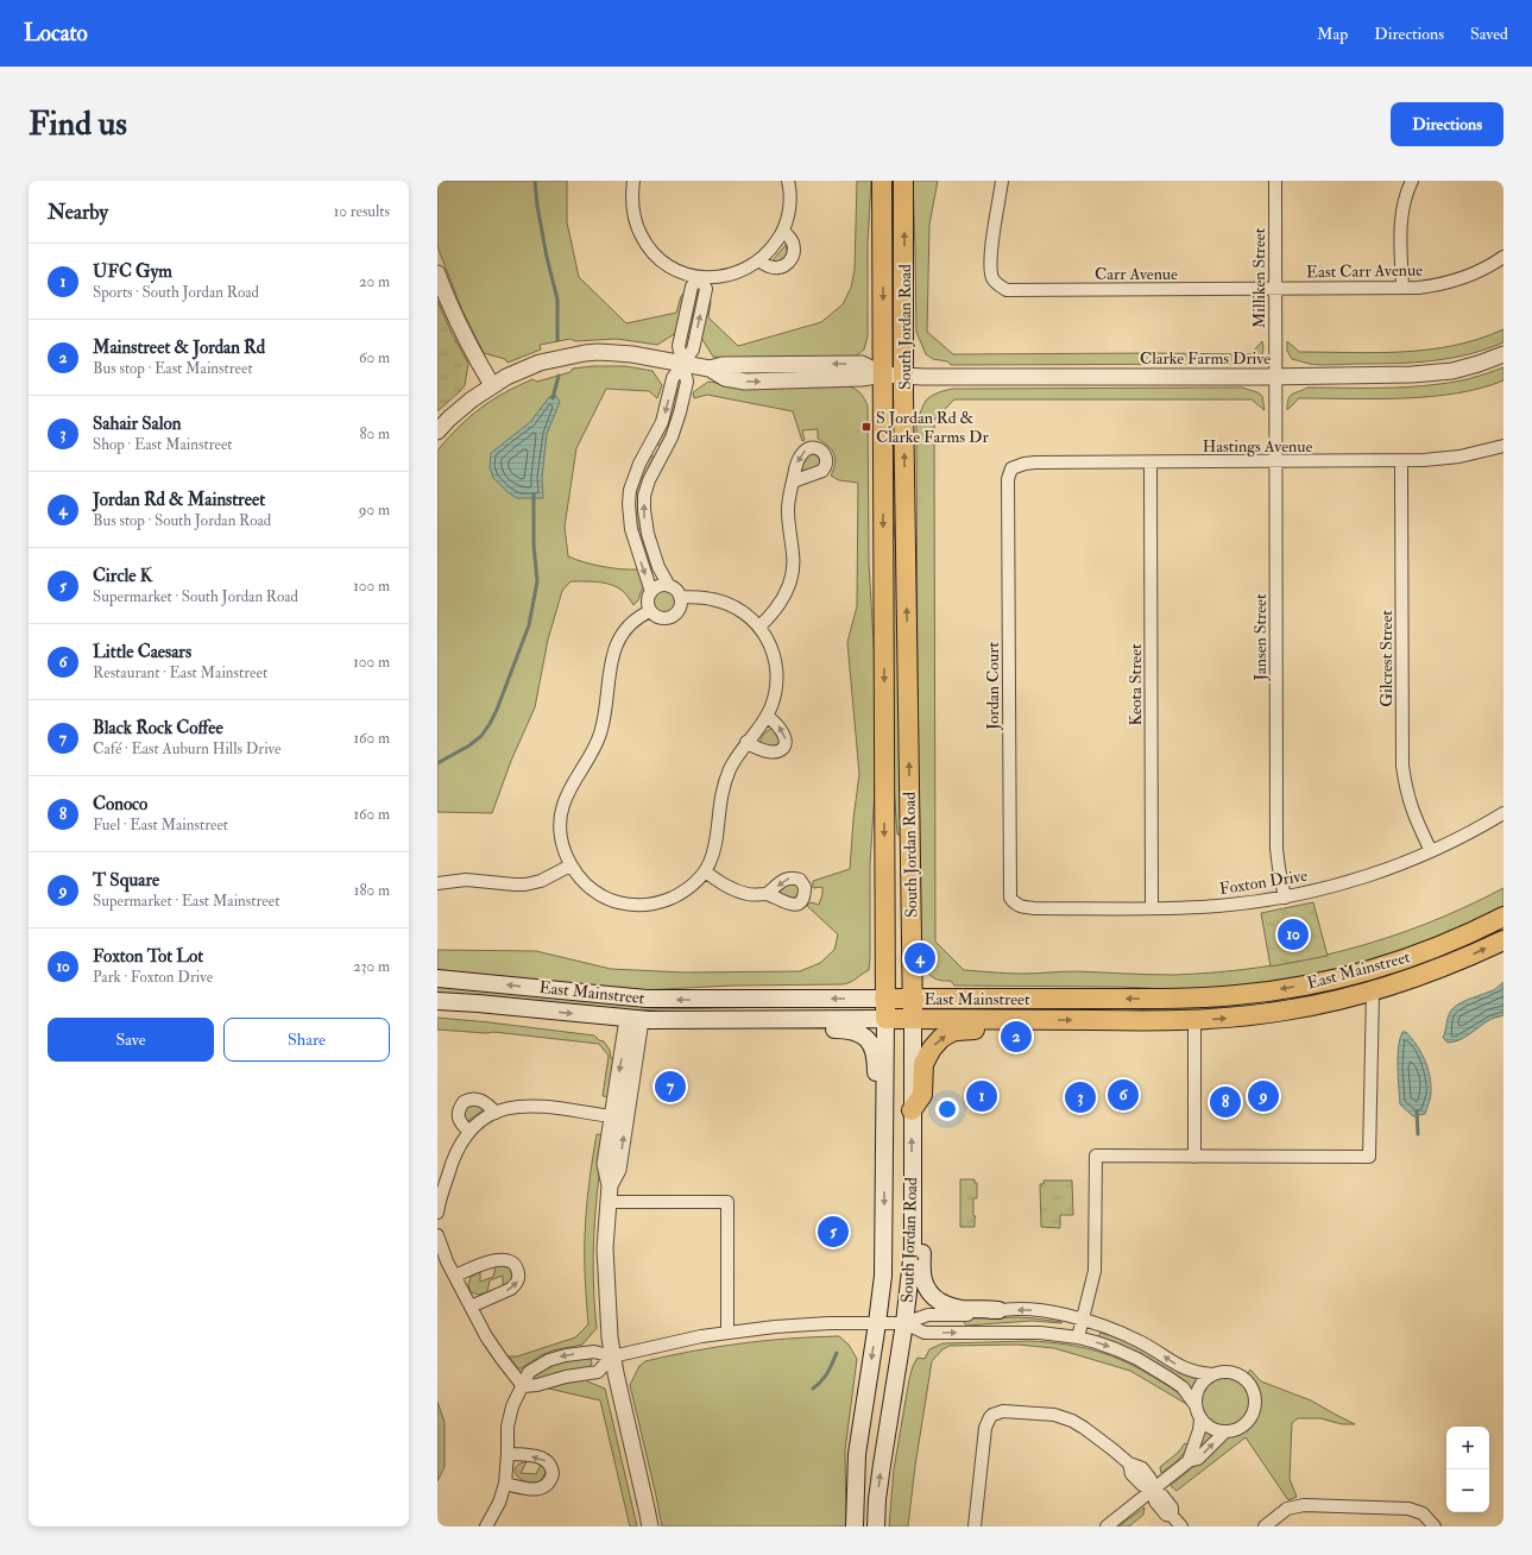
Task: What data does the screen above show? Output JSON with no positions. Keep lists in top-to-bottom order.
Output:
{
  "streets": {
    "main road": ["South Jordan Road", "East Mainstreet"],
    "street": [
      "East Carr Avenue",
      "Carr Avenue",
      "Milliken Street",
      "Clarke Farms Drive",
      "Hastings Avenue",
      "Jansen Street",
      "Gilcrest Street",
      "Keota Street",
      "Jordan Court",
      "Foxton Drive"
    ]
  },
  "crossings": [
    ["East Carr Avenue", "Carr Avenue"],
    ["East Carr Avenue", "Milliken Street"],
    ["Carr Avenue", "Milliken Street"],
    ["Milliken Street", "Clarke Farms Drive"],
    ["Milliken Street", "Jansen Street"],
    ["South Jordan Road", "Clarke Farms Drive"],
    ["South Jordan Road", "East Mainstreet"],
    ["Clarke Farms Drive", "Jansen Street"],
    ["Hastings Avenue", "Jansen Street"],
    ["Hastings Avenue", "Gilcrest Street"],
    ["Hastings Avenue", "Keota Street"],
    ["Hastings Avenue", "Jordan Court"],
    ["Jansen Street", "Foxton Drive"],
    ["Gilcrest Street", "Foxton Drive"],
    ["Keota Street", "Foxton Drive"],
    ["Jordan Court", "Foxton Drive"]
  ],
  "places": {
    "transit": ["S Jordan Rd & Clarke Farms Dr"]
  },
  "page": {
    "header": "Locato",
    "nav": ["Map", "Directions", "Saved"],
    "buttons": [
      "Directions",
      ["Save", "Share"]
    ],
    "title": "Find us",
    "heading": ["Nearby", "10 results"],
    "list": [
      {
        "mark": "1",
        "name": "UFC Gym",
        "note": "Sports · South Jordan Road",
        "value": "20 m"
      },
      {
        "mark": "2",
        "name": "Mainstreet & Jordan Rd",
        "note": "Bus stop · East Mainstreet",
        "value": "60 m"
      },
      {
        "mark": "3",
        "name": "Sahair Salon",
        "note": "Shop · East Mainstreet",
        "value": "80 m"
      },
      {
        "mark": "4",
        "name": "Jordan Rd & Mainstreet",
        "note": "Bus stop · South Jordan Road",
        "value": "90 m"
      },
      {
        "mark": "5",
        "name": "Circle K",
        "note": "Supermarket · South Jordan Road",
        "value": "100 m"
      },
      {
        "mark": "6",
        "name": "Little Caesars",
        "note": "Restaurant · East Mainstreet",
        "value": "100 m"
      },
      {
        "mark": "7",
        "name": "Black Rock Coffee",
        "note": "Café · East Auburn Hills Drive",
        "value": "160 m"
      },
      {
        "mark": "8",
        "name": "Conoco",
        "note": "Fuel · East Mainstreet",
        "value": "160 m"
      },
      {
        "mark": "9",
        "name": "T Square",
        "note": "Supermarket · East Mainstreet",
        "value": "180 m"
      },
      {
        "mark": "10",
        "name": "Foxton Tot Lot",
        "note": "Park · Foxton Drive",
        "value": "230 m"
      }
    ],
    "pins": [
      "10",
      "4",
      "2",
      "7",
      "6",
      "1",
      "9",
      "3",
      "8",
      "5"
    ],
    "map_buttons": ["+", "−"]
  }
}
